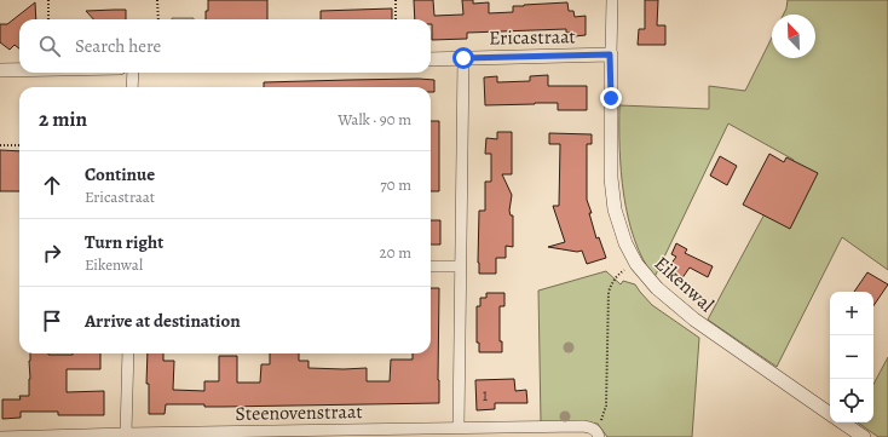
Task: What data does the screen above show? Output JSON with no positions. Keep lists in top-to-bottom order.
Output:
{
  "streets": {
    "street": ["Ericastraat", "Eikenwal", "Steenovenstraat"]
  },
  "crossings": [
    ["Ericastraat", "Eikenwal"]
  ],
  "house_numbers": ["1"],
  "north": "top left",
  "page": {
    "search": "Search here",
    "heading": ["2 min", "Walk · 90 m"],
    "list": [
      ["Continue", "Ericastraat", "70 m"],
      ["Turn right", "Eikenwal", "20 m"],
      "Arrive at destination"
    ],
    "map_buttons": ["+", "−"]
  }
}
